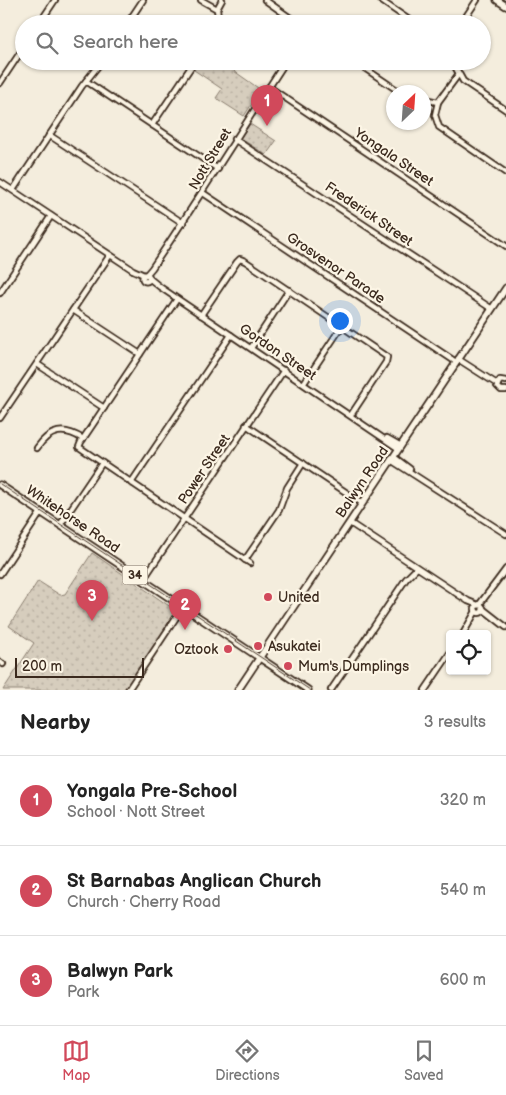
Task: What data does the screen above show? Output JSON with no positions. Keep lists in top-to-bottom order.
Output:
{
  "streets": {
    "main road": ["Balwyn Road", "Whitehorse Road", "34"],
    "street": [
      "Yongala Street",
      "Nott Street",
      "Frederick Street",
      "Grosvenor Parade",
      "Gordon Street",
      "Power Street"
    ]
  },
  "crossings": [
    ["Yongala Street", "Nott Street"],
    ["Nott Street", "Frederick Street"],
    ["Nott Street", "Grosvenor Parade"],
    ["Nott Street", "Gordon Street"],
    ["Frederick Street", "Balwyn Road"],
    ["Grosvenor Parade", "Balwyn Road"],
    ["Gordon Street", "Power Street"],
    ["Gordon Street", "Balwyn Road"],
    ["Power Street", "Whitehorse Road"],
    ["Balwyn Road", "Whitehorse Road"]
  ],
  "places": [
    "United",
    "Asukatei",
    "Oztook",
    "Mum's Dumplings"
  ],
  "scale_bar": "200 m",
  "north": "top right",
  "page": {
    "search": "Search here",
    "pins": ["1", "3", "2"],
    "scale": "200 m",
    "heading": ["Nearby", "3 results"],
    "list": [
      {
        "mark": "1",
        "name": "Yongala Pre-School",
        "note": "School · Nott Street",
        "value": "320 m"
      },
      {
        "mark": "2",
        "name": "St Barnabas Anglican Church",
        "note": "Church · Cherry Road",
        "value": "540 m"
      },
      {
        "mark": "3",
        "name": "Balwyn Park",
        "note": "Park",
        "value": "600 m"
      }
    ],
    "nav": ["Map", "Directions", "Saved"]
  }
}
